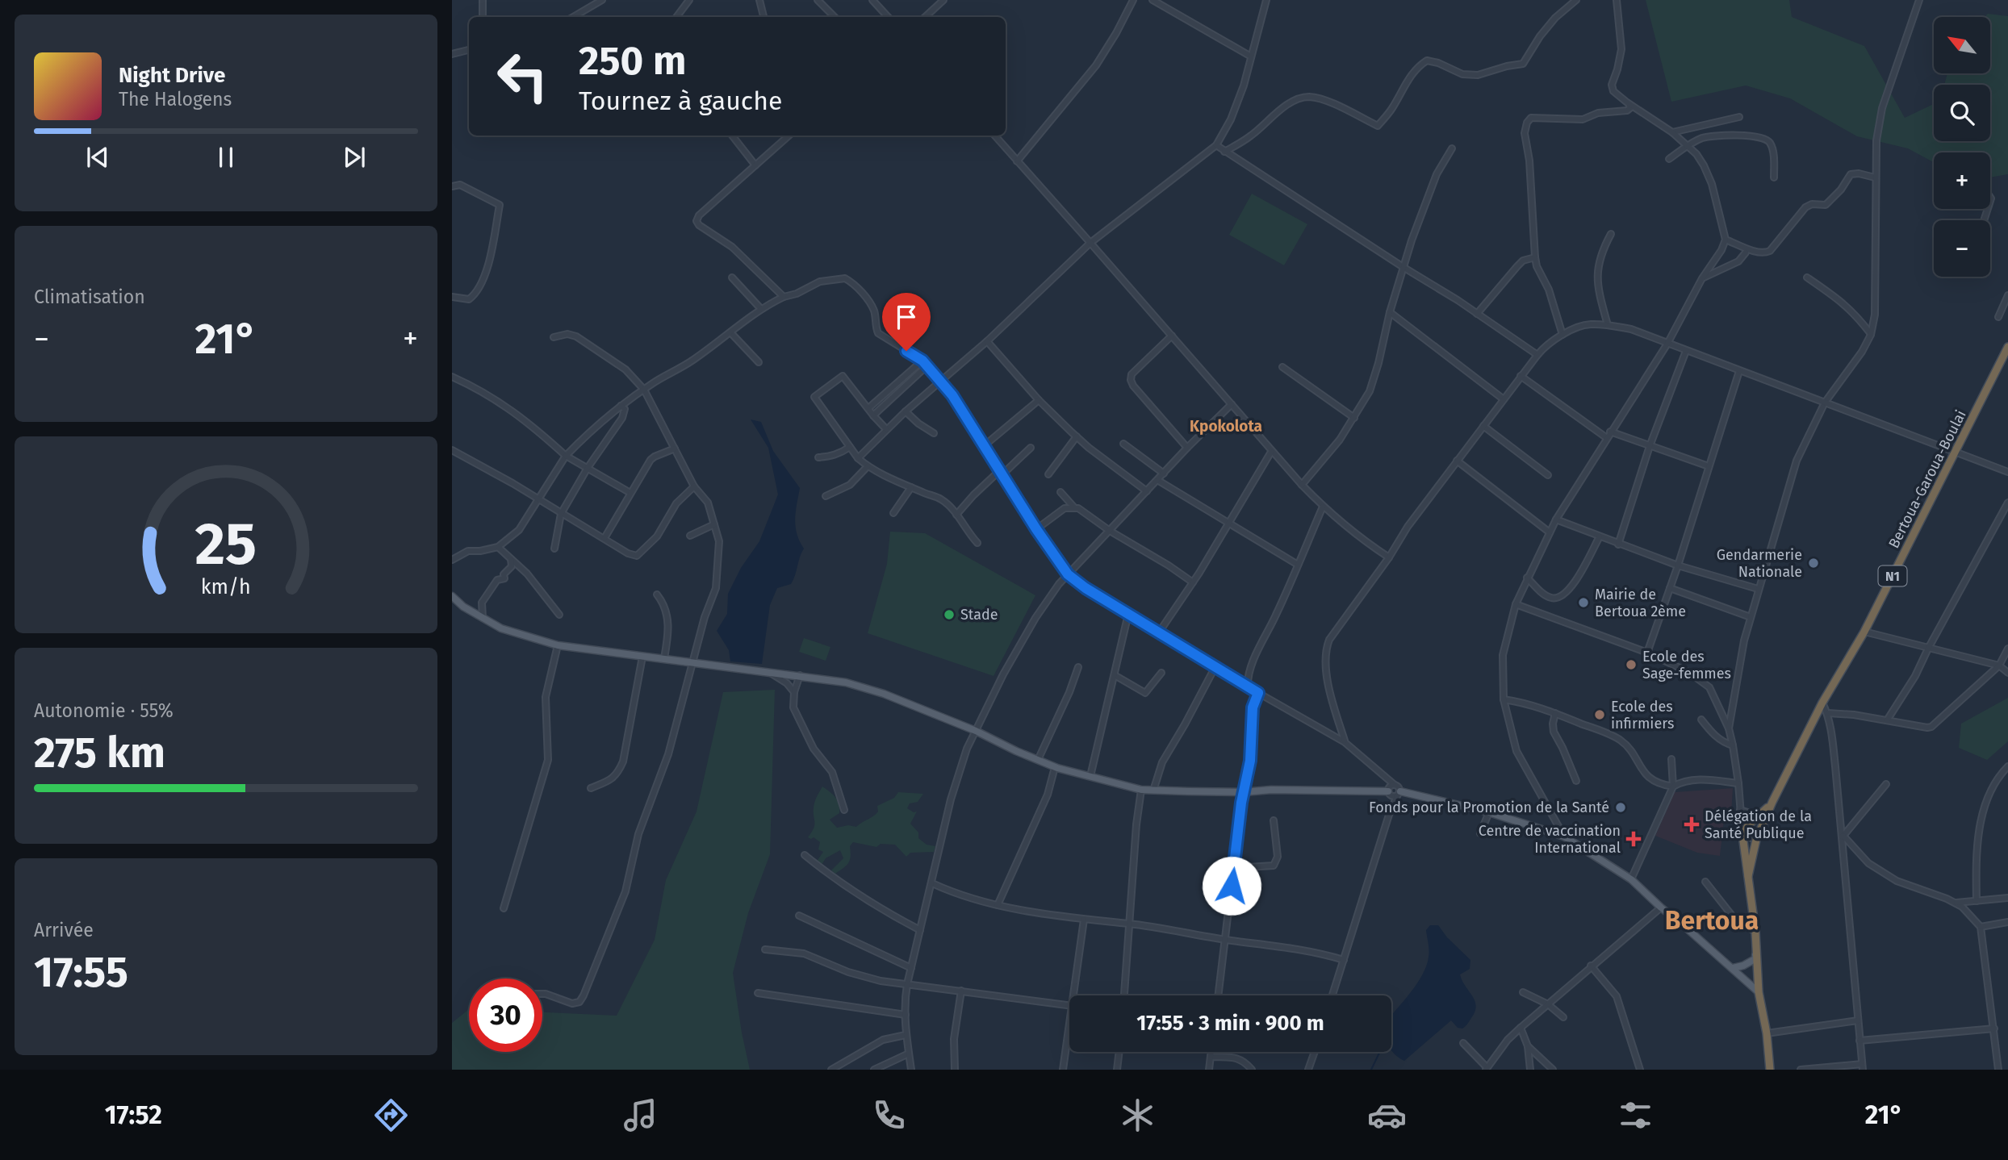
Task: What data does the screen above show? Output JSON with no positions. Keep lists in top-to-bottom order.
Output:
{
  "streets": {
    "highway": ["Bertoua-Garoua-Boulai", "N1"]
  },
  "crossings": [
    ["Bertoua-Garoua-Boulai", "N1"]
  ],
  "districts": ["Kpokolota", "Bertoua"],
  "places": {
    "other": [
      "Gendarmerie Nationale",
      "Mairie de Bertoua 2ème",
      "Stade",
      "Ecole des Sage-femmes",
      "Ecole des infirmiers",
      "Fonds pour la Promotion de la Santé"
    ],
    "health": ["Délégation de la Santé Publique", "Centre de vaccination International"]
  },
  "north": "top left",
  "page": {
    "map_buttons": ["+", "−"],
    "turn": ["250 m", "Tournez à gauche"],
    "song": ["Night Drive", "The Halogens"],
    "tile": [
      "Climatisation",
      ["Autonomie · 55%", "275 km"],
      ["Arrivée", "17:55"]
    ],
    "heat": ["−", "21°", "+"],
    "limit": "30",
    "trip": "17:55 · 3 min · 900 m",
    "tabs": ["17:52", "21°"],
    "gauge": ["25", "km/h"]
  }
}
